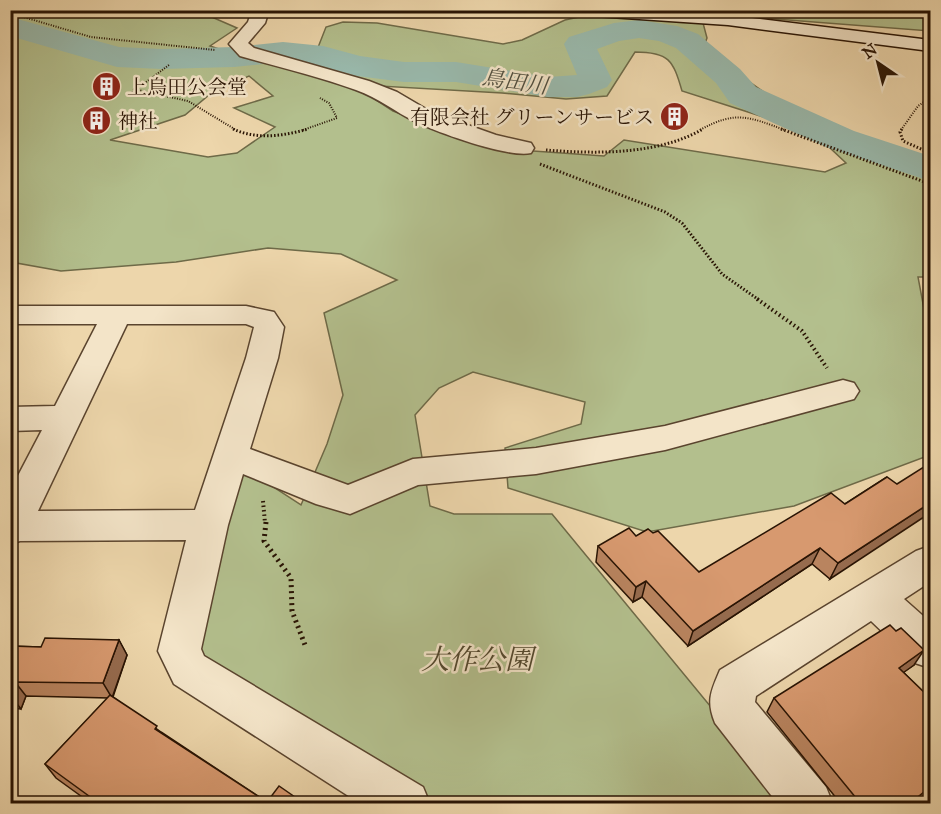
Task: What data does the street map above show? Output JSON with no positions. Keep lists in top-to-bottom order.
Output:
{
  "water": ["鳥田川"],
  "parks": ["大作公園"],
  "places": {
    "building": ["上烏田公会堂", "有限会社 グリーンサービス", "神社"]
  },
  "north": "top left"
}
